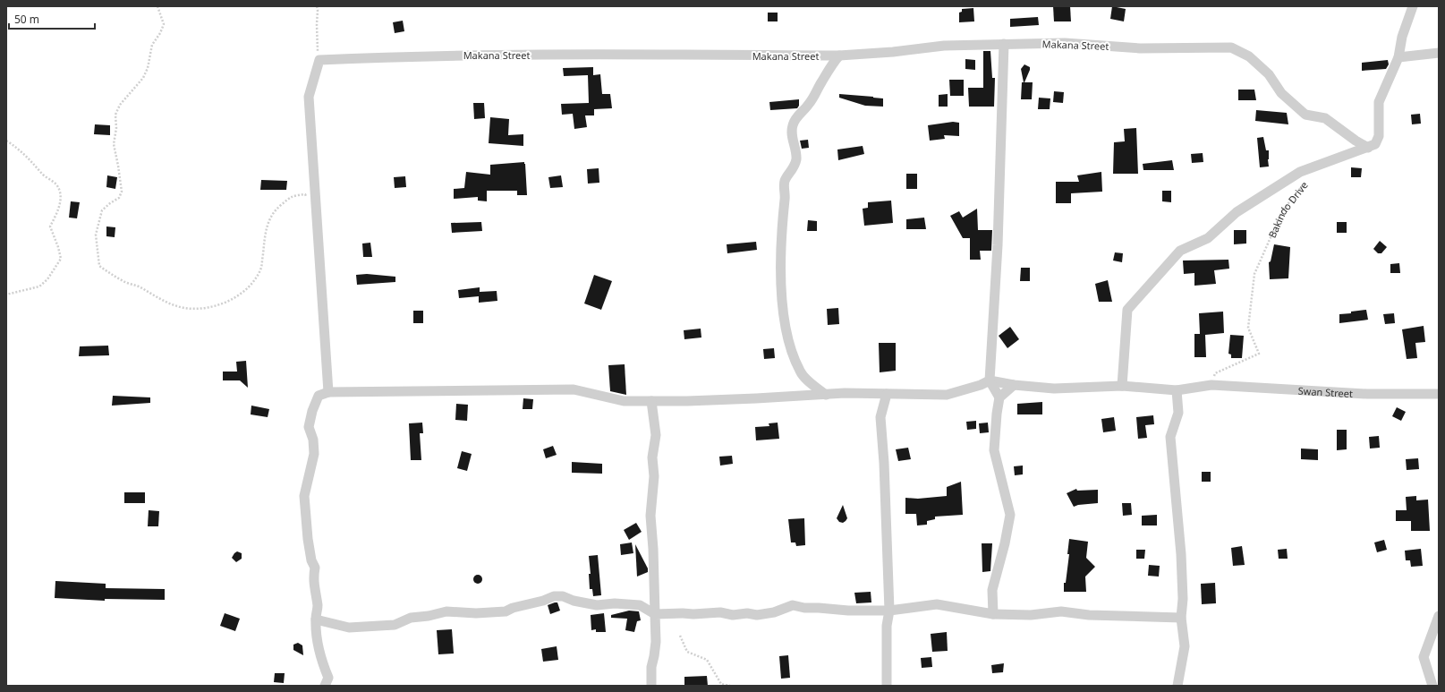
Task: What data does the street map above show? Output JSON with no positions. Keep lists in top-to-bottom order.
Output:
{
  "streets": {
    "street": ["Makana Street", "Swan Street"],
    "path": ["Bakindo Drive"]
  },
  "crossings": [
    ["Bakindo Drive", "Swan Street"]
  ],
  "scale_bar": "50 m"
}
